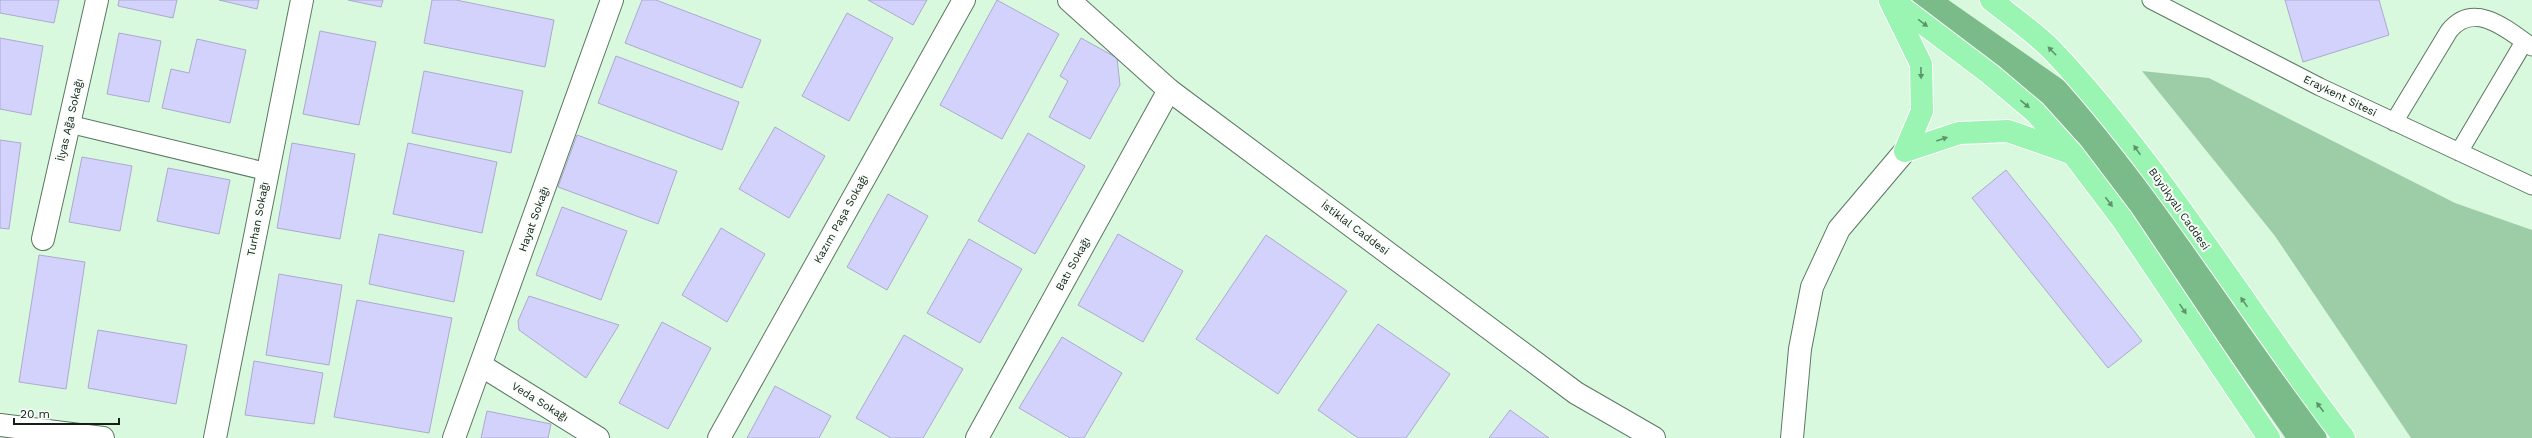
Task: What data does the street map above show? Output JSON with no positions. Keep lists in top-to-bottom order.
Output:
{
  "streets": {
    "highway": ["Büyükyalı Caddesi"],
    "street": [
      "İlyas Ağa Sokağı",
      "Turhan Sokağı",
      "Hayat Sokağı",
      "Kazım Paşa Sokağı",
      "İstiklal Caddesi",
      "Batı Sokağı",
      "Veda Sokağı"
    ],
    "lane": ["Eraykent Sitesi"]
  },
  "crossings": [
    ["Hayat Sokağı", "Veda Sokağı"],
    ["İstiklal Caddesi", "Batı Sokağı"]
  ],
  "scale_bar": "20 m"
}
